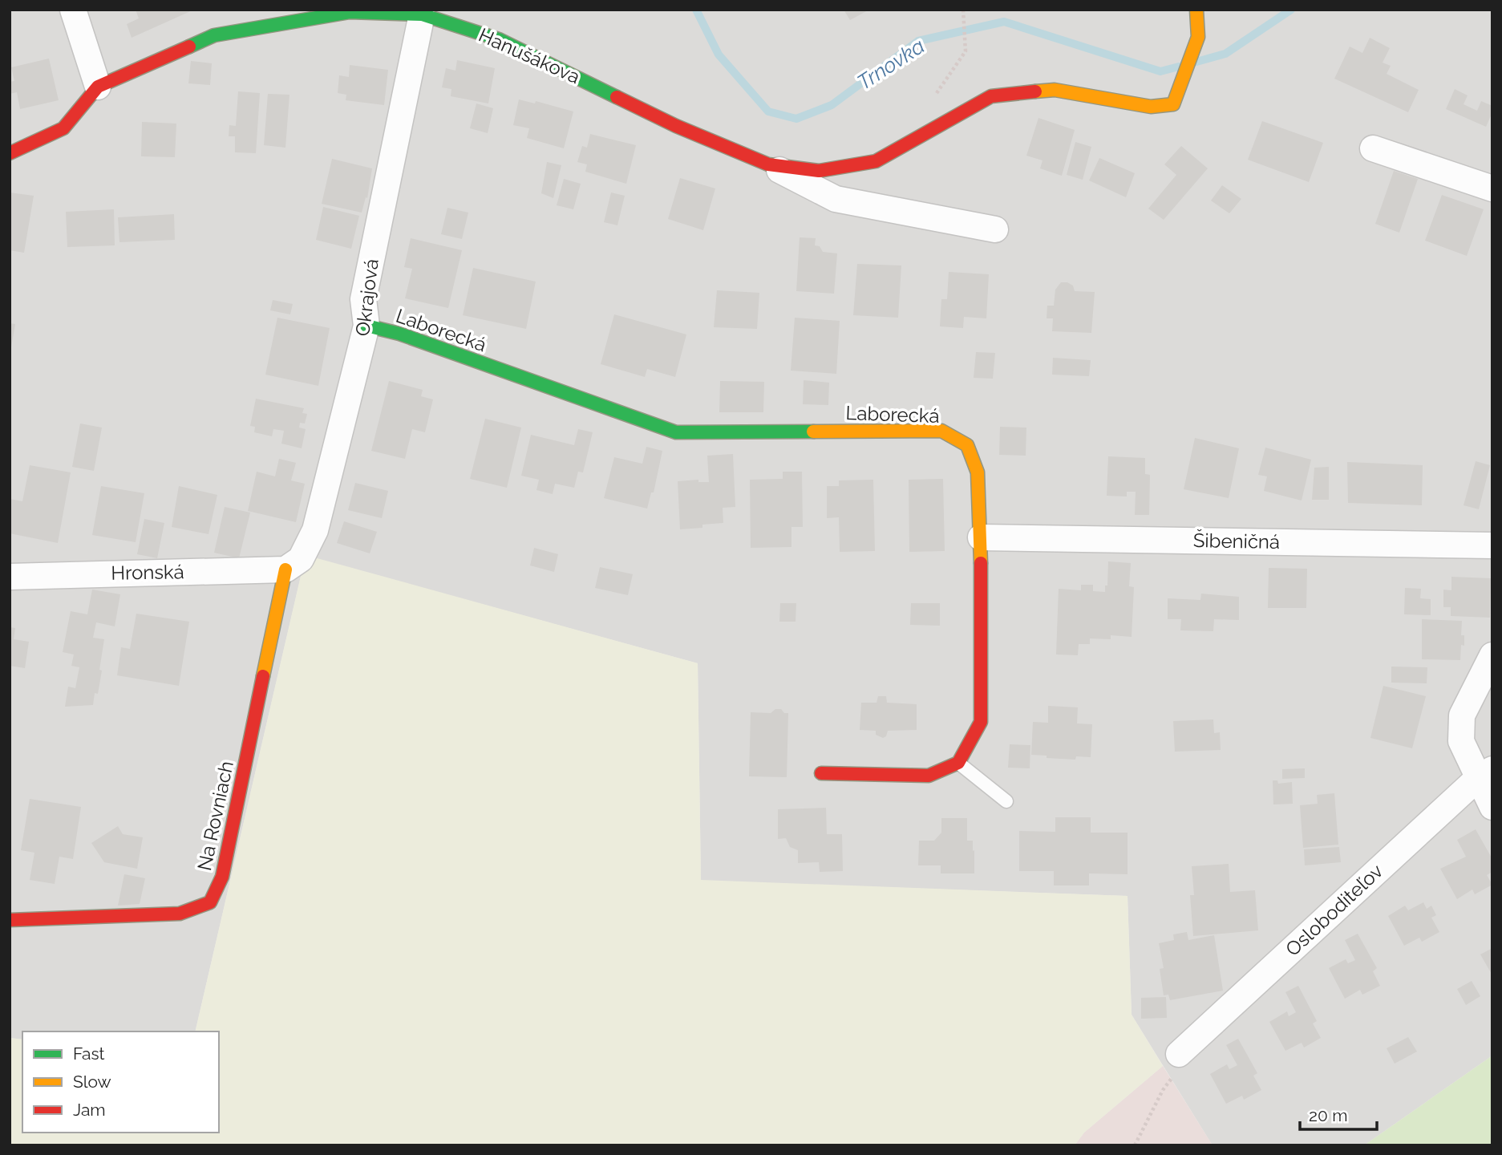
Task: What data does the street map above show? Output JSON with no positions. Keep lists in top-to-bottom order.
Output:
{
  "streets": {
    "street": [
      "Hanušákova",
      "Okrajová",
      "Laborecká",
      "Šibeničná",
      "Hronská",
      "Na Rovniach",
      "Osloboditeľov"
    ]
  },
  "crossings": [
    ["Hanušákova", "Okrajová"],
    ["Okrajová", "Laborecká"],
    ["Okrajová", "Hronská"],
    ["Okrajová", "Na Rovniach"],
    ["Laborecká", "Šibeničná"],
    ["Hronská", "Na Rovniach"]
  ],
  "water": ["Trnovka"],
  "legend": ["Fast", "Slow", "Jam"],
  "scale_bar": "20 m"
}
